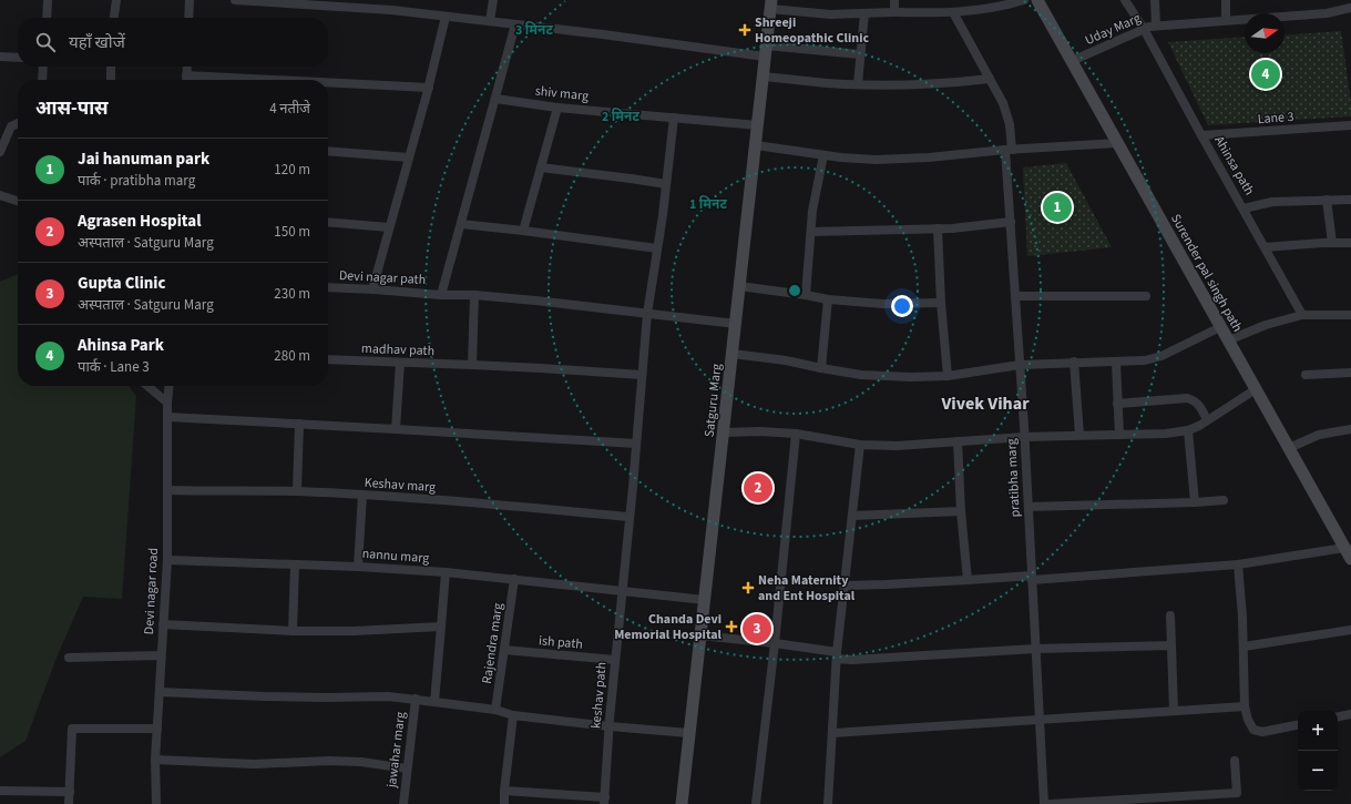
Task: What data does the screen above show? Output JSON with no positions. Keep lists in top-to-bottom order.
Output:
{
  "streets": {
    "street": [
      "Uday Marg",
      "shiv marg",
      "Lane 3",
      "Ahinsa path",
      "Surender pal singh path",
      "Devi nagar path",
      "madhav path",
      "Satguru Marg",
      "pratibha marg",
      "Keshav marg",
      "nannu marg",
      "Devi nagar road",
      "ish path",
      "Rajendra marg",
      "keshav path",
      "jawahar marg"
    ]
  },
  "crossings": [
    ["Uday Marg", "Ahinsa path"],
    ["Uday Marg", "Surender pal singh path"],
    ["shiv marg", "Satguru Marg"],
    ["shiv marg", "keshav path"],
    ["Lane 3", "Ahinsa path"],
    ["Devi nagar path", "Satguru Marg"],
    ["Devi nagar path", "keshav path"],
    ["madhav path", "keshav path"],
    ["Satguru Marg", "nannu marg"],
    ["Keshav marg", "Devi nagar road"],
    ["Keshav marg", "keshav path"],
    ["nannu marg", "Devi nagar road"],
    ["nannu marg", "Rajendra marg"],
    ["nannu marg", "keshav path"],
    ["ish path", "Rajendra marg"],
    ["ish path", "keshav path"]
  ],
  "districts": ["Vivek Vihar"],
  "places": {
    "health": ["Shreeji Homeopathic Clinic", "Neha Maternity and Ent Hospital", "Chanda Devi Memorial Hospital"]
  },
  "north": "right",
  "page": {
    "search": "यहाँ खोजें",
    "pins": [
      "4",
      "1",
      "2",
      "3"
    ],
    "heading": ["आस-पास", "4 नतीजे"],
    "list": [
      {
        "mark": "1",
        "name": "Jai hanuman park",
        "note": "पार्क · pratibha marg",
        "value": "120 m"
      },
      {
        "mark": "2",
        "name": "Agrasen Hospital",
        "note": "अस्पताल · Satguru Marg",
        "value": "150 m"
      },
      {
        "mark": "3",
        "name": "Gupta Clinic",
        "note": "अस्पताल · Satguru Marg",
        "value": "230 m"
      },
      {
        "mark": "4",
        "name": "Ahinsa Park",
        "note": "पार्क · Lane 3",
        "value": "280 m"
      }
    ],
    "map_buttons": ["+", "−"]
  },
  "rings": ["3 मिनट", "2 मिनट", "1 मिनट"]
}
